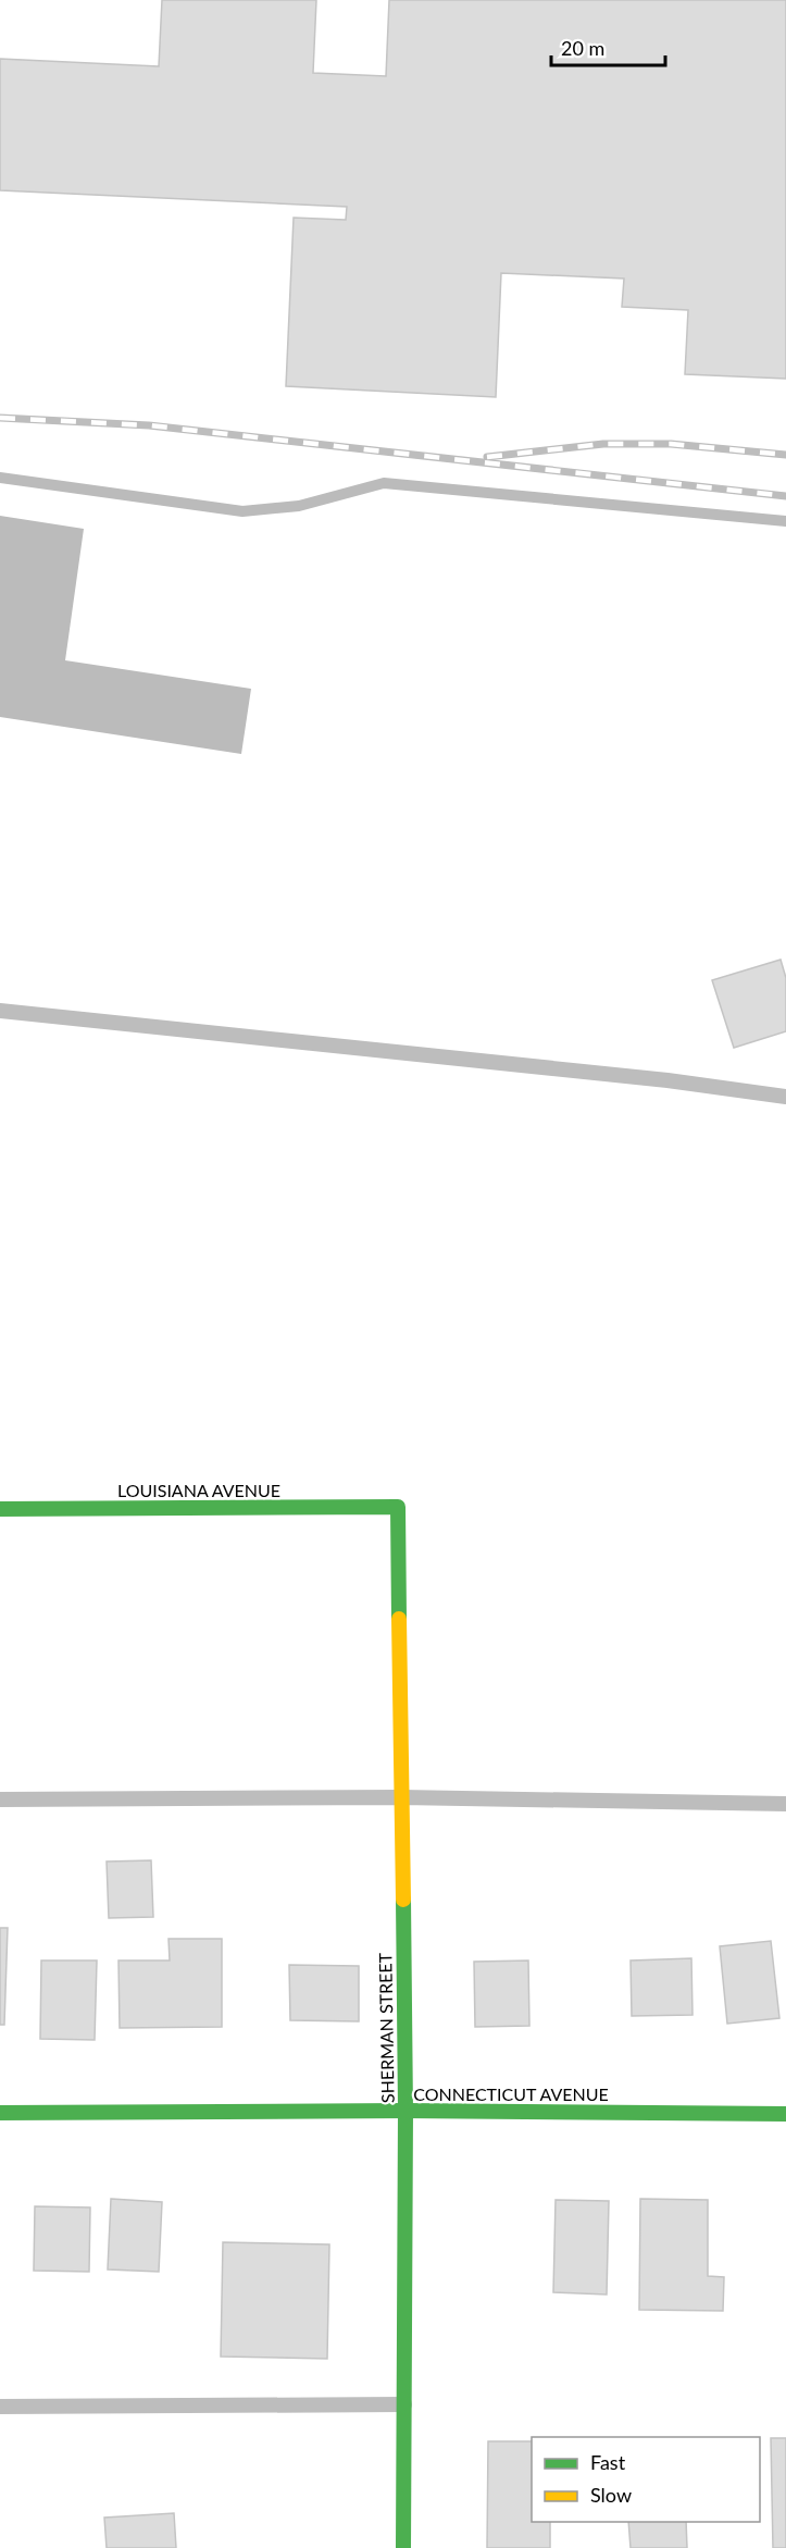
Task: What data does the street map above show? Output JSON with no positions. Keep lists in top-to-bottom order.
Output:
{
  "streets": {
    "street": ["LOUISIANA AVENUE", "SHERMAN STREET", "CONNECTICUT AVENUE"]
  },
  "crossings": [
    ["LOUISIANA AVENUE", "SHERMAN STREET"],
    ["SHERMAN STREET", "CONNECTICUT AVENUE"]
  ],
  "legend": ["Fast", "Slow"],
  "scale_bar": "20 m"
}
